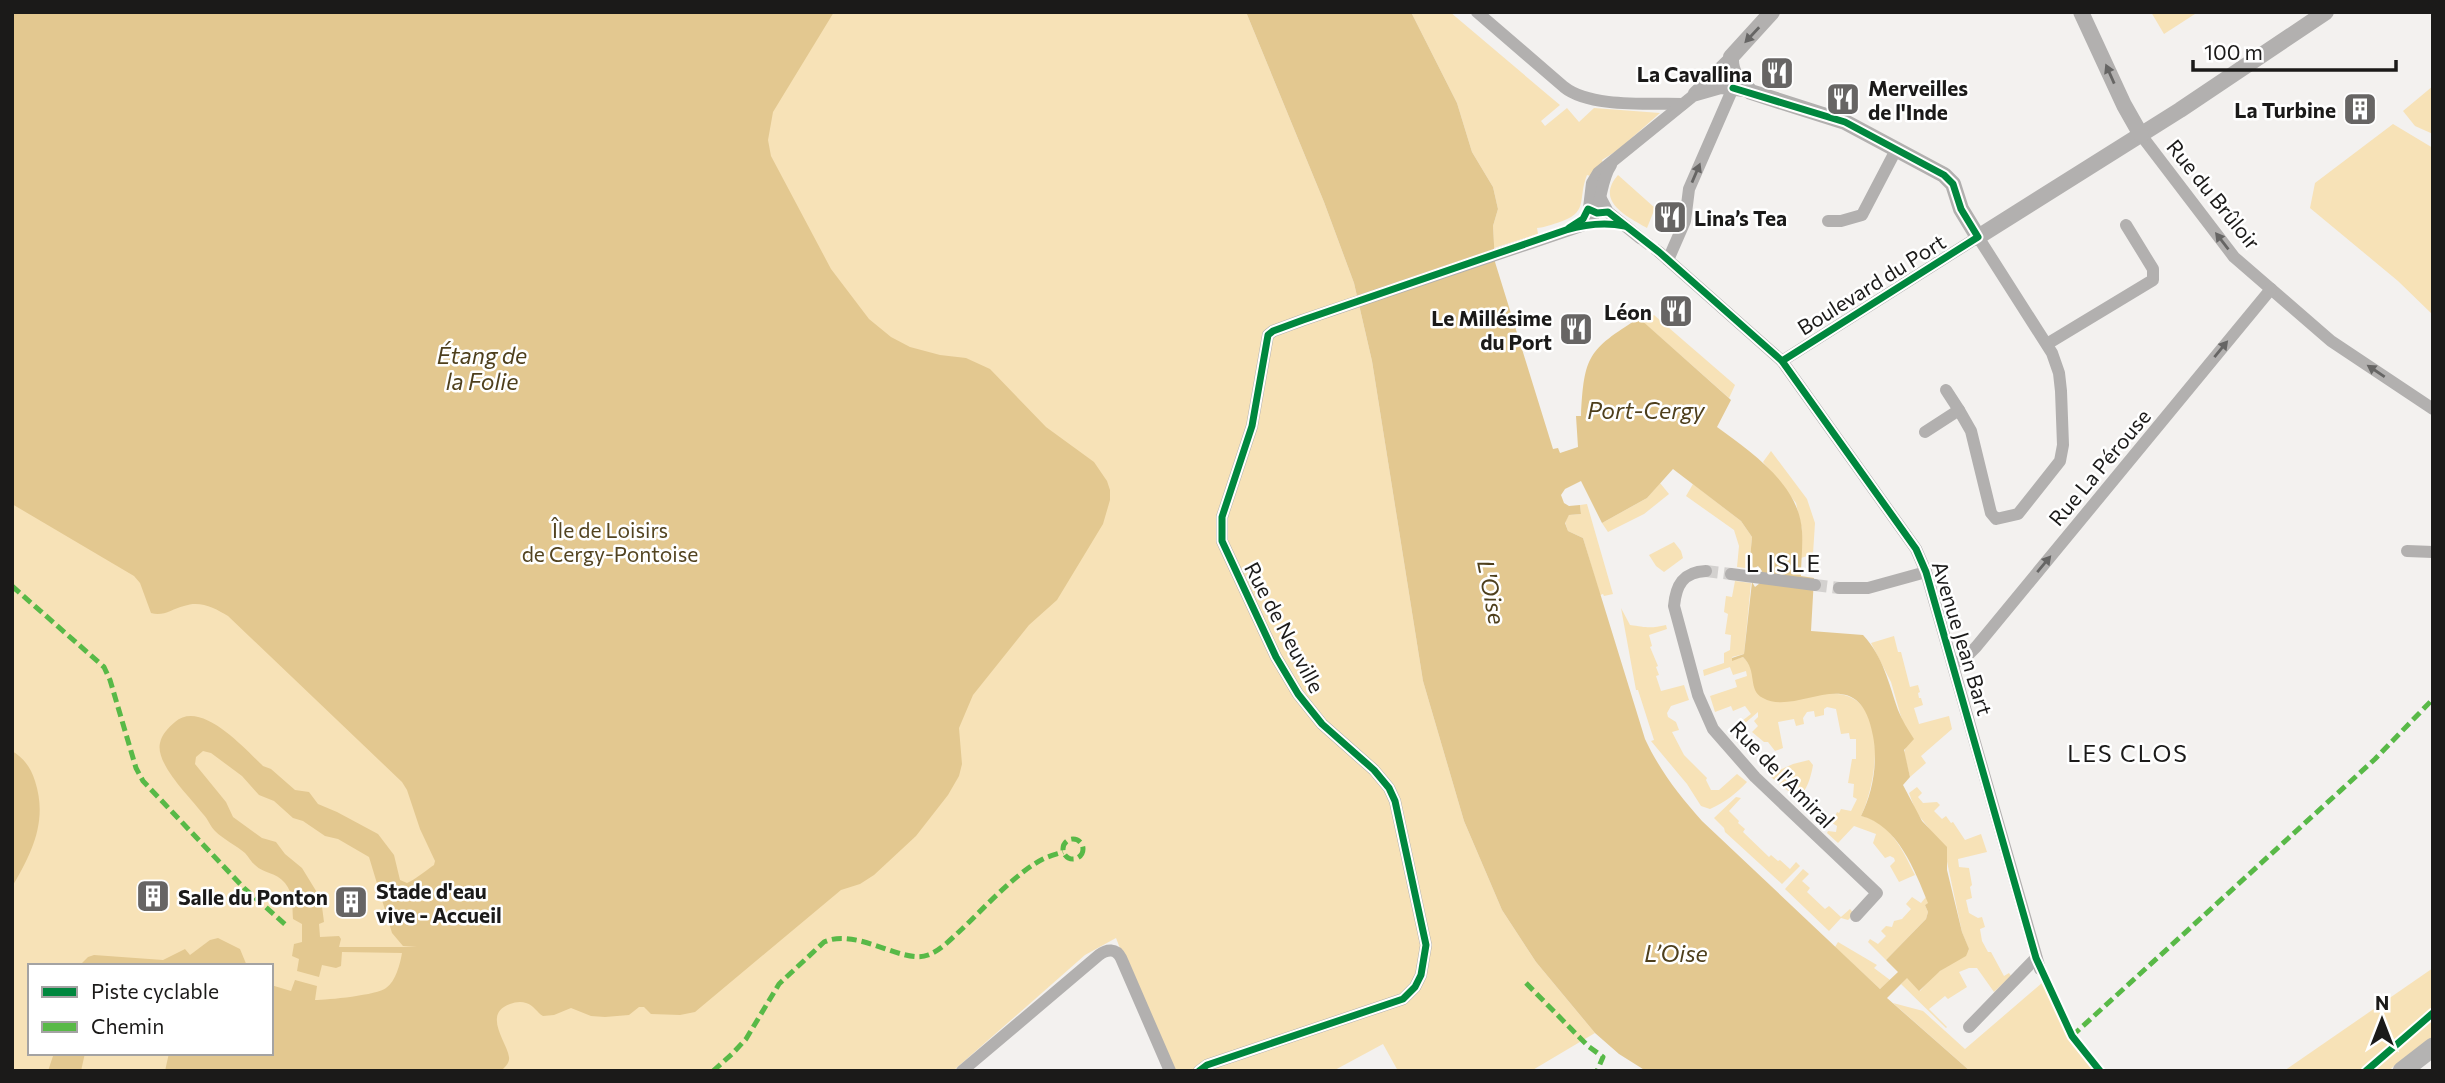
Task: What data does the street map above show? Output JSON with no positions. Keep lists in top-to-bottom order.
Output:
{
  "streets": {
    "street": [
      "Rue du Brûloir",
      "Boulevard du Port",
      "Rue La Pérouse",
      "Rue de Neuville",
      "Avenue Jean Bart",
      "Rue de l'Amiral"
    ]
  },
  "crossings": [
    ["Rue du Brûloir", "Boulevard du Port"],
    ["Rue du Brûloir", "Rue La Pérouse"],
    ["Boulevard du Port", "Avenue Jean Bart"],
    ["Rue La Pérouse", "Avenue Jean Bart"],
    ["Rue de Neuville", "Avenue Jean Bart"]
  ],
  "one_way": ["Rue du Brûloir", "Rue La Pérouse"],
  "districts": ["L ISLE", "LES CLOS"],
  "water": [
    "Étang de la Folie",
    "Port-Cergy",
    "L'Oise",
    "L’Oise"
  ],
  "parks": ["Île de Loisirs de Cergy-Pontoise"],
  "places": {
    "restaurant": [
      "La Cavallina",
      "Merveilles de l'Inde",
      "Lina’s Tea",
      "Léon",
      "Le Millésime du Port"
    ],
    "building": ["La Turbine", "Salle du Ponton", "Stade d'eau vive - Accueil"]
  },
  "legend": ["Piste cyclable", "Chemin"],
  "scale_bar": "100 m",
  "north": "top"
}
